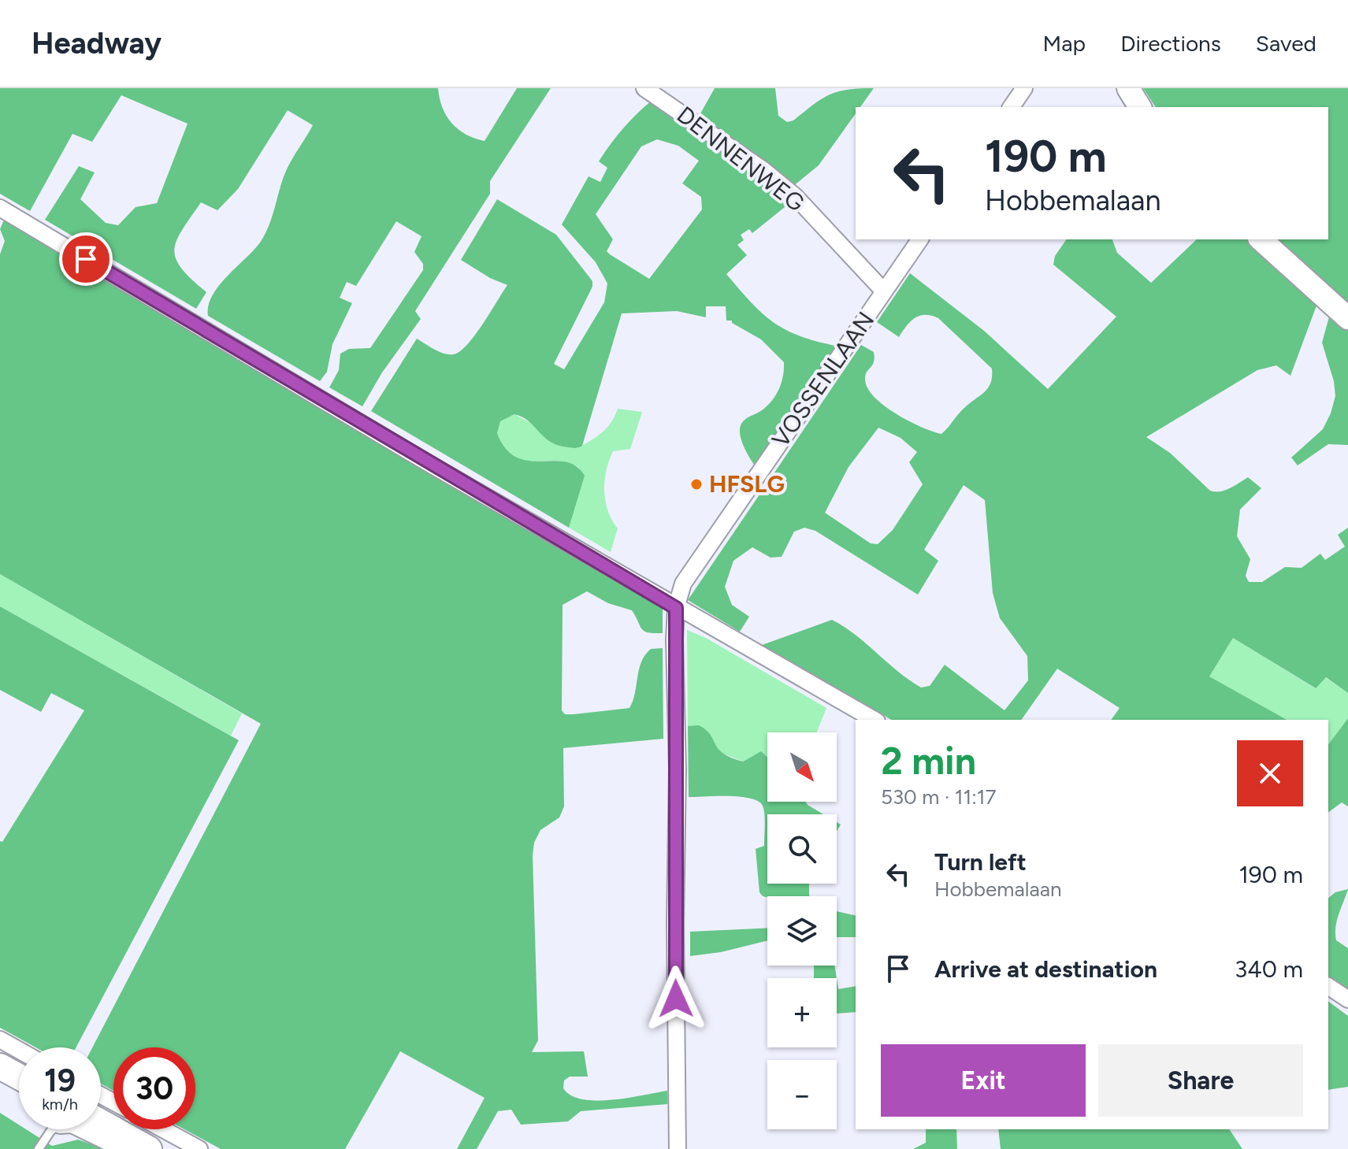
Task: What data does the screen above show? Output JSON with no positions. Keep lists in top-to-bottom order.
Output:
{
  "streets": {
    "street": ["DENNENWEG", "VOSSENLAAN"]
  },
  "crossings": [
    ["DENNENWEG", "VOSSENLAAN"]
  ],
  "places": ["HFSLG"],
  "north": "bottom right",
  "page": {
    "header": "Headway",
    "nav": ["Map", "Directions", "Saved"],
    "turn": ["190 m", "Hobbemalaan"],
    "heading": ["2 min", "530 m · 11:17"],
    "map_buttons": ["+", "−"],
    "list": [
      {
        "name": "Turn left",
        "note": "Hobbemalaan",
        "value": "190 m"
      },
      {
        "name": "Arrive at destination",
        "value": "340 m"
      }
    ],
    "buttons": ["Exit", "Share"],
    "speed": "19 km/h",
    "limit": "30"
  }
}
